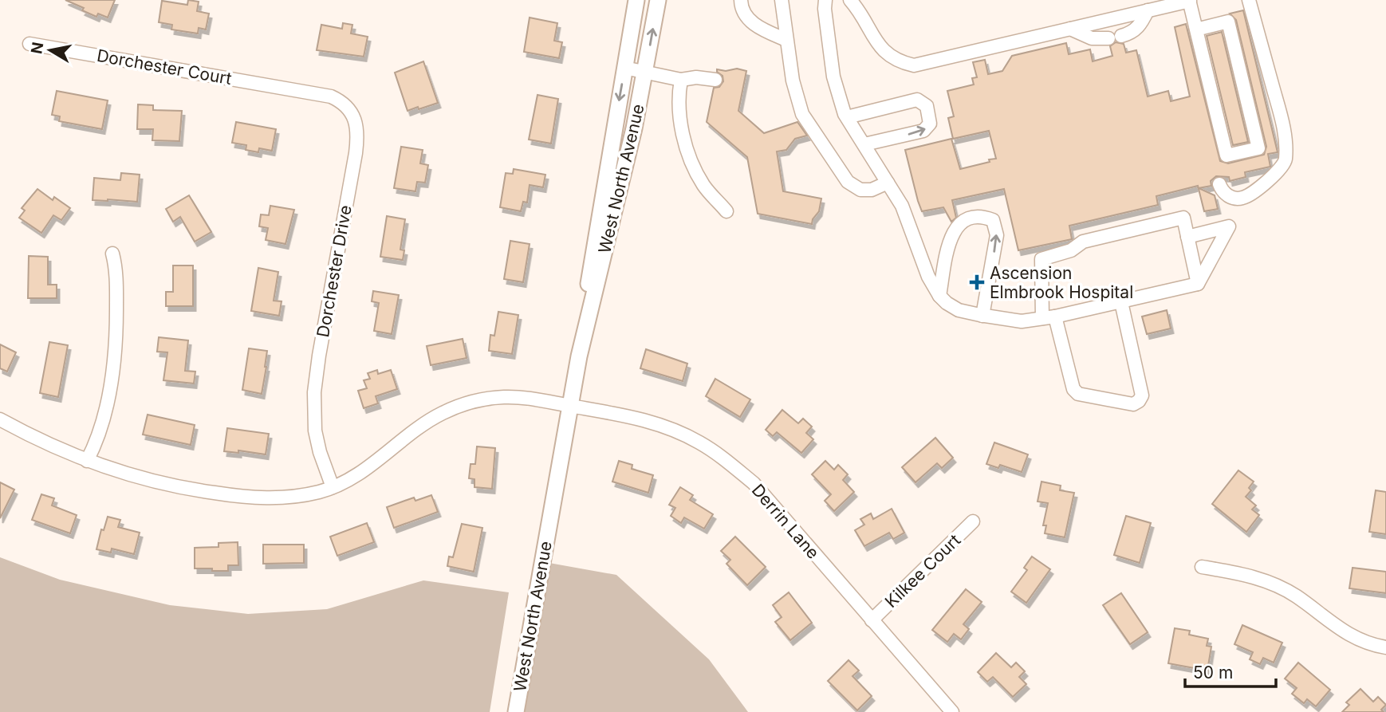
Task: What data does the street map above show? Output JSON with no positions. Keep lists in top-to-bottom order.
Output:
{
  "streets": {
    "main road": ["West North Avenue"],
    "street": [
      "Dorchester Court",
      "Dorchester Drive",
      "Derrin Lane",
      "Kilkee Court"
    ]
  },
  "crossings": [
    ["Dorchester Court", "Dorchester Drive"],
    ["West North Avenue", "Derrin Lane"],
    ["Dorchester Drive", "Derrin Lane"],
    ["Derrin Lane", "Kilkee Court"]
  ],
  "places": {
    "health": ["Ascension Elmbrook Hospital"]
  },
  "scale_bar": "50 m",
  "north": "left"
}
